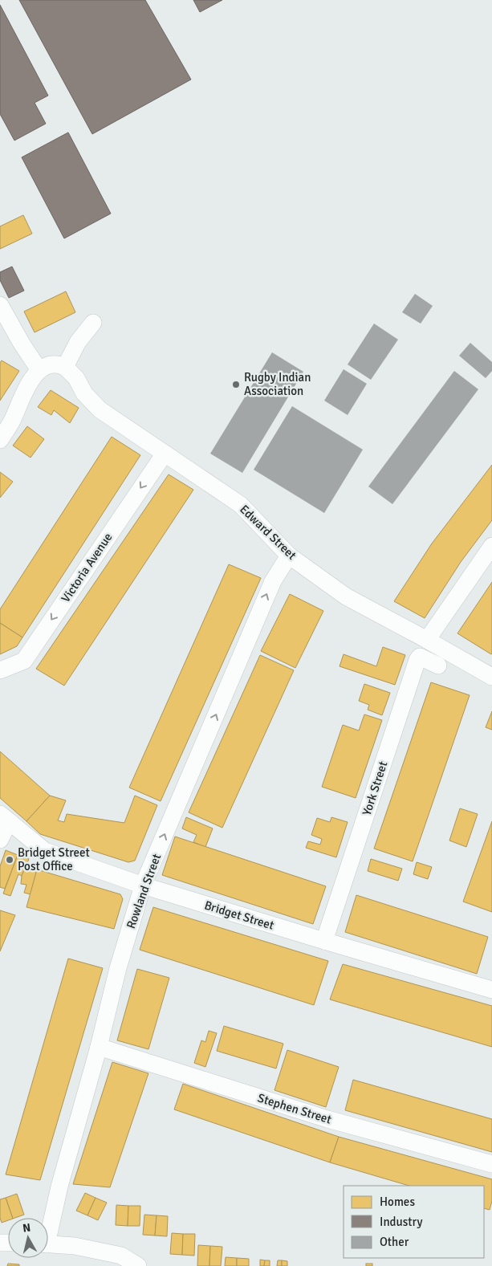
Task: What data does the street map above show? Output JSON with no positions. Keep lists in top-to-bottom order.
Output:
{
  "streets": {
    "street": [
      "Edward Street",
      "Victoria Avenue",
      "York Street",
      "Rowland Street",
      "Bridget Street",
      "Stephen Street"
    ]
  },
  "crossings": [
    ["Edward Street", "Victoria Avenue"],
    ["Edward Street", "Rowland Street"],
    ["York Street", "Bridget Street"],
    ["Rowland Street", "Bridget Street"],
    ["Rowland Street", "Stephen Street"]
  ],
  "one_way": ["Victoria Avenue", "Rowland Street"],
  "places": ["Rugby Indian Association", "Bridget Street Post Office"],
  "legend": ["Homes", "Industry", "Other"],
  "north": "top"
}
